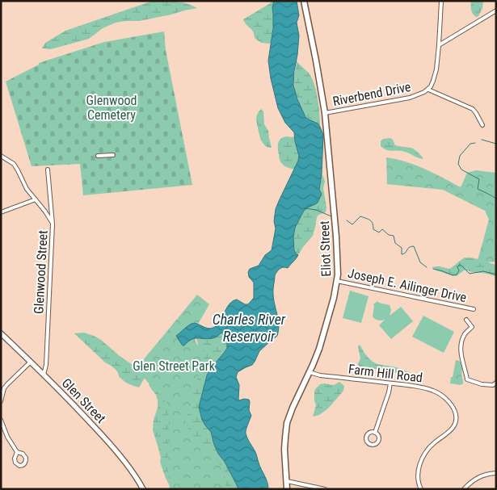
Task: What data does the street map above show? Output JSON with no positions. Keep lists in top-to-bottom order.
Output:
{
  "streets": {
    "main road": ["Eliot Street"],
    "street": [
      "Riverbend Drive",
      "Glenwood Street",
      "Joseph E. Ailinger Drive",
      "Farm Hill Road",
      "Glen Street"
    ]
  },
  "crossings": [
    ["Riverbend Drive", "Eliot Street"],
    ["Eliot Street", "Joseph E. Ailinger Drive"],
    ["Eliot Street", "Farm Hill Road"],
    ["Glenwood Street", "Glen Street"]
  ],
  "water": ["Charles River Reservoir"],
  "parks": ["Glenwood Cemetery", "Glen Street Park"]
}
